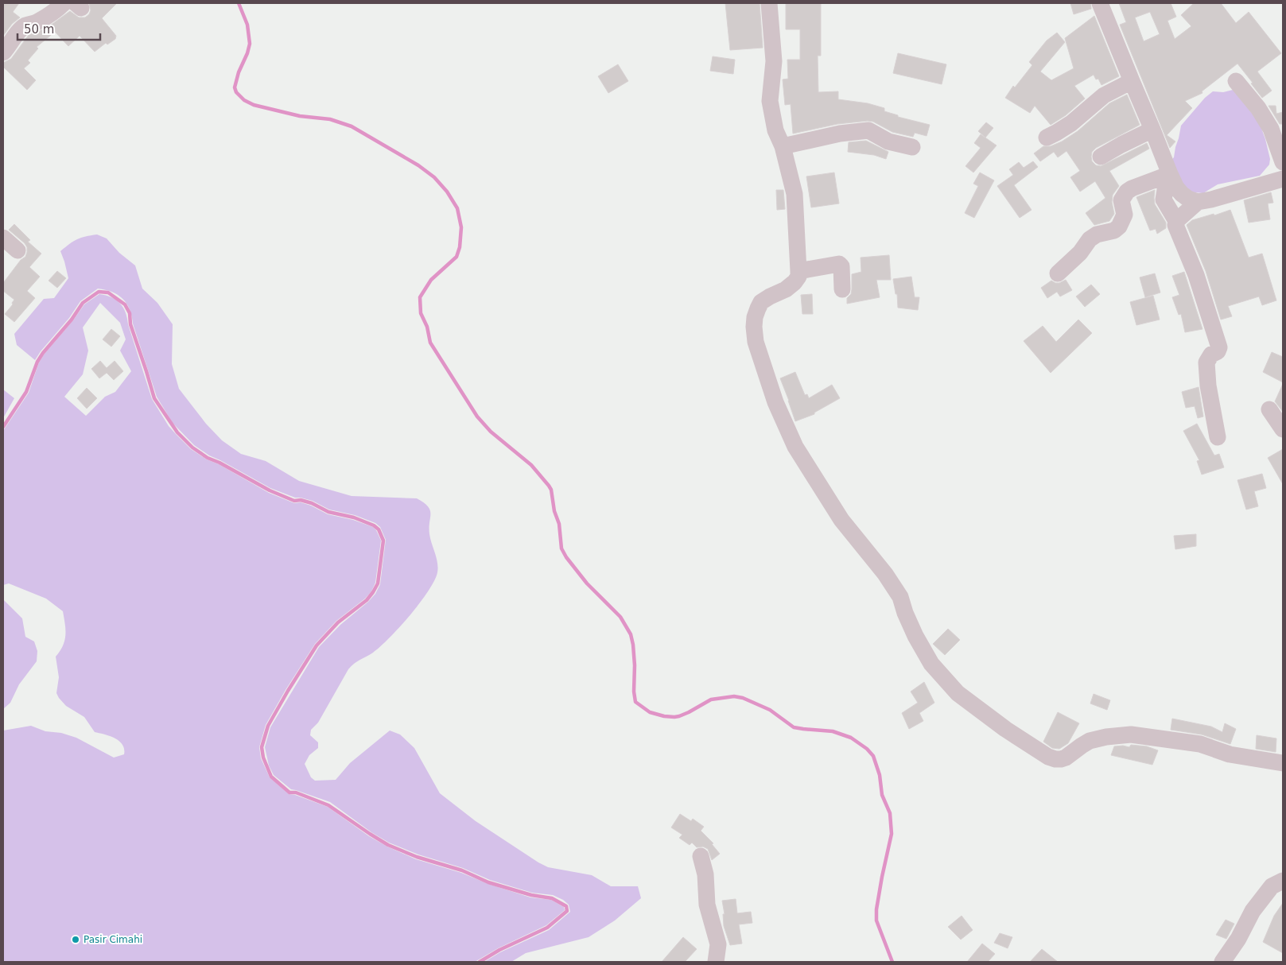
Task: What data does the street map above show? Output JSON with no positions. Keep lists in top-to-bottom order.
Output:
{
  "places": ["Pasir Cimahi"],
  "scale_bar": "50 m"
}
